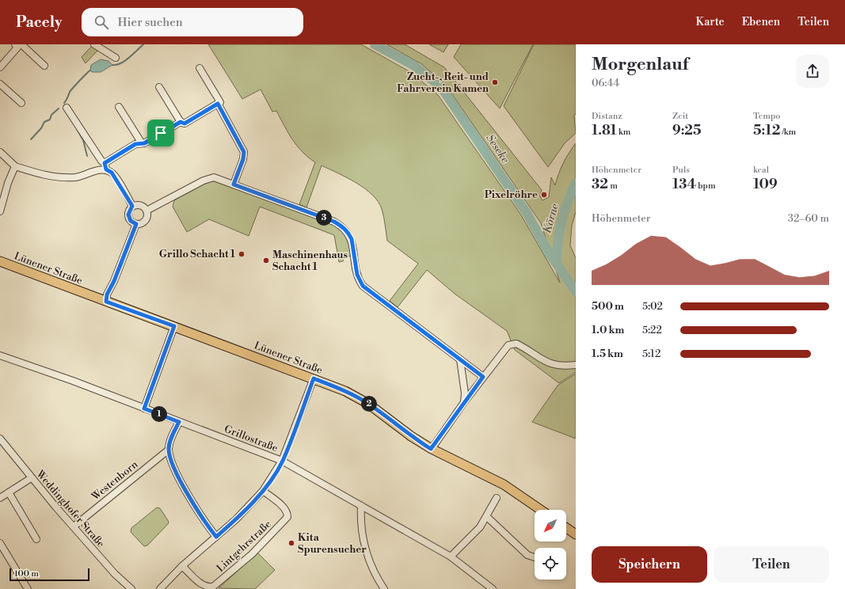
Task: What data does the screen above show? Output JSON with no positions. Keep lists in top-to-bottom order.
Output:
{
  "streets": {
    "main road": ["Lünener Straße"],
    "street": [
      "Grillostraße",
      "Westenborn",
      "Weddinghofer Straße",
      "Lintgehrstraße"
    ]
  },
  "crossings": [
    ["Westenborn", "Weddinghofer Straße"]
  ],
  "water": ["Seseke", "Körne"],
  "places": [
    "Zucht-, Reit- und Fahrverein Kamen",
    "Pixelröhre",
    "Grillo Schacht 1",
    "Maschinenhaus Schacht 1",
    "Kita Spurensucher"
  ],
  "scale_bar": "100 m",
  "north": "bottom left",
  "page": {
    "header": "Pacely",
    "search": "Hier suchen",
    "nav": ["Karte", "Ebenen", "Teilen"],
    "heading": ["Morgenlauf", "06:44"],
    "stats": [
      ["Distanz", "1.81 km"],
      ["Zeit", "9:25"],
      ["Tempo", "5:12 /km"],
      ["Höhenmeter", "32 m"],
      ["Puls", "134 bpm"],
      ["kcal", "109"]
    ],
    "chart": ["Höhenmeter", "32–60 m"],
    "pins": ["3", "2", "1"],
    "list": [
      {
        "name": "500 m",
        "note": "5:02"
      },
      {
        "name": "1.0 km",
        "note": "5:22"
      },
      {
        "name": "1.5 km",
        "note": "5:12"
      }
    ],
    "buttons": ["Speichern", "Teilen"],
    "scale": "100 m"
  }
}
